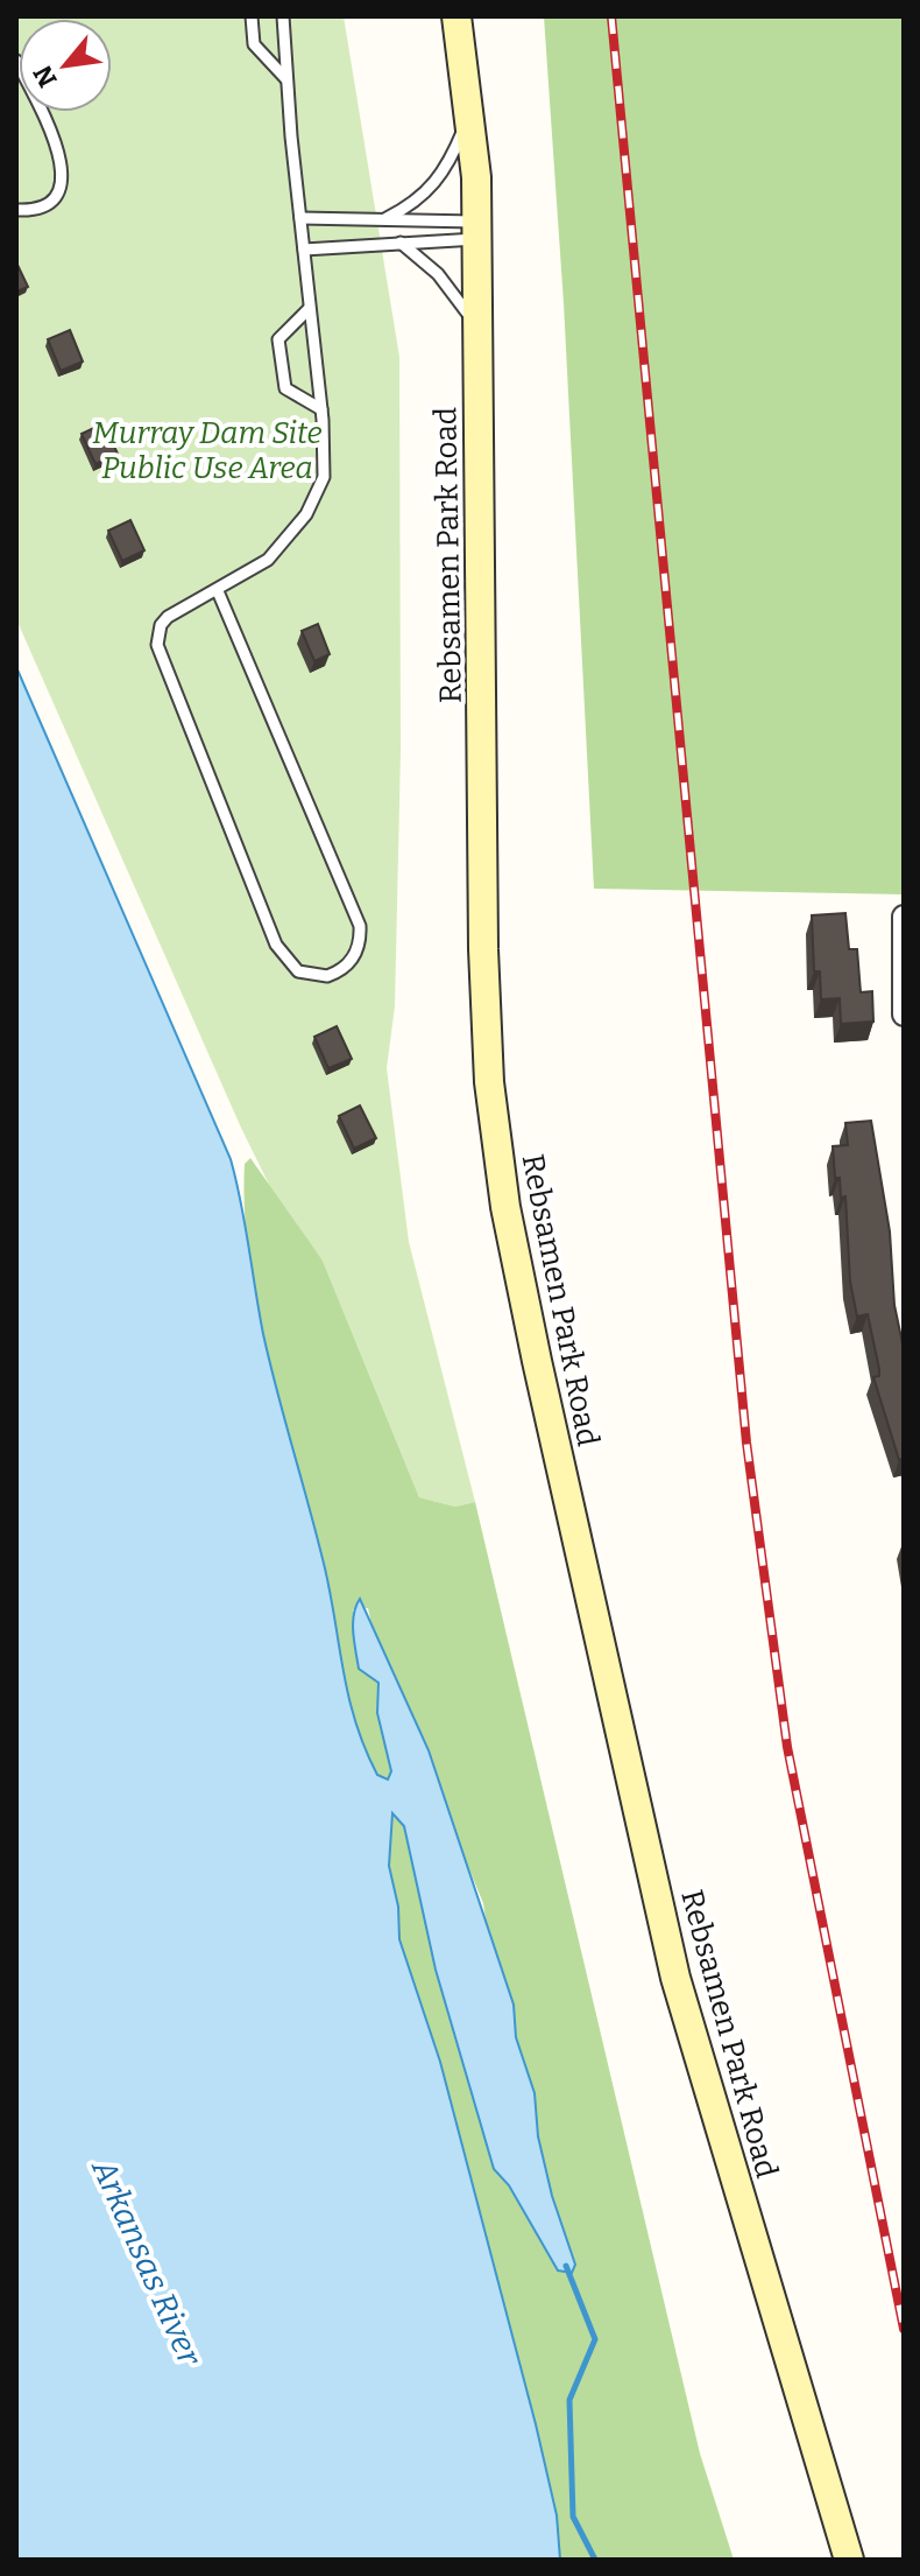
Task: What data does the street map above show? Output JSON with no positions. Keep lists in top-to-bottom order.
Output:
{
  "streets": {
    "street": ["Rebsamen Park Road"]
  },
  "water": ["Arkansas River"],
  "parks": ["Murray Dam Site Public Use Area"],
  "north": "bottom left"
}
